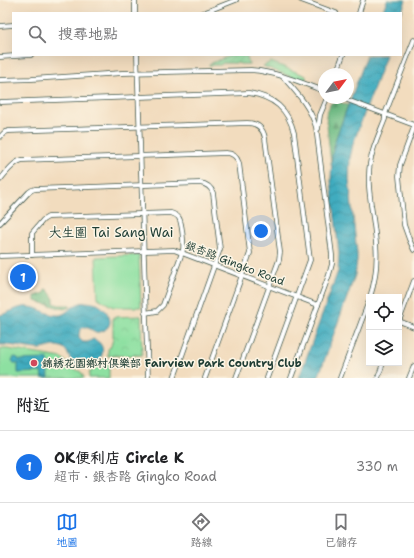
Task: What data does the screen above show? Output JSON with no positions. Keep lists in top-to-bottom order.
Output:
{
  "streets": {
    "street": ["銀杏路 Gingko Road"]
  },
  "districts": ["大生圍 Tai Sang Wai"],
  "places": ["錦綉花園鄉村俱樂部 Fairview Park Country Club"],
  "north": "top right",
  "page": {
    "search": "搜尋地點",
    "pins": "1",
    "heading": "附近",
    "list": [
      {
        "mark": "1",
        "name": "OK便利店 Circle K",
        "note": "超市 · 銀杏路 Gingko Road",
        "value": "330 m"
      }
    ],
    "nav": ["地圖", "路線", "已儲存"]
  }
}
